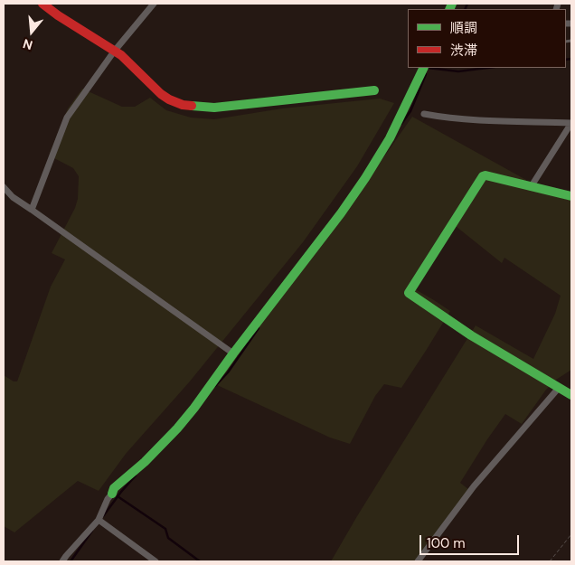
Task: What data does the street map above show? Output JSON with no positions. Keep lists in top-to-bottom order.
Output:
{
  "legend": ["順調", "渋滞"],
  "scale_bar": "100 m",
  "north": "bottom"
}
